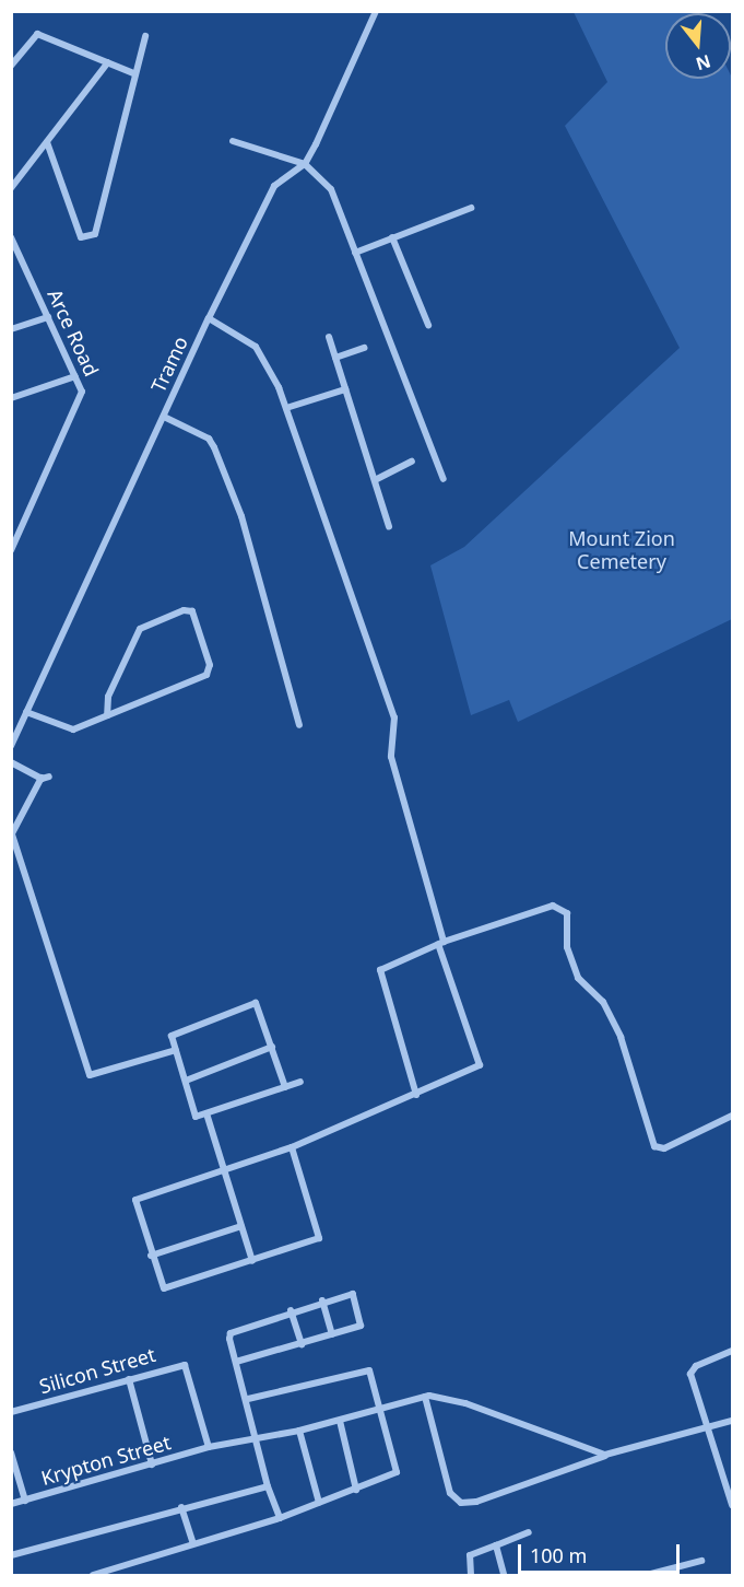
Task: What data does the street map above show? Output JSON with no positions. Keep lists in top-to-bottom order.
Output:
{
  "streets": {
    "street": [
      "Arce Road",
      "Tramo",
      "Silicon Street",
      "Krypton Street"
    ]
  },
  "crossings": [
    ["Silicon Street", "Krypton Street"]
  ],
  "parks": ["Mount Zion Cemetery"],
  "scale_bar": "100 m",
  "north": "bottom"
}
